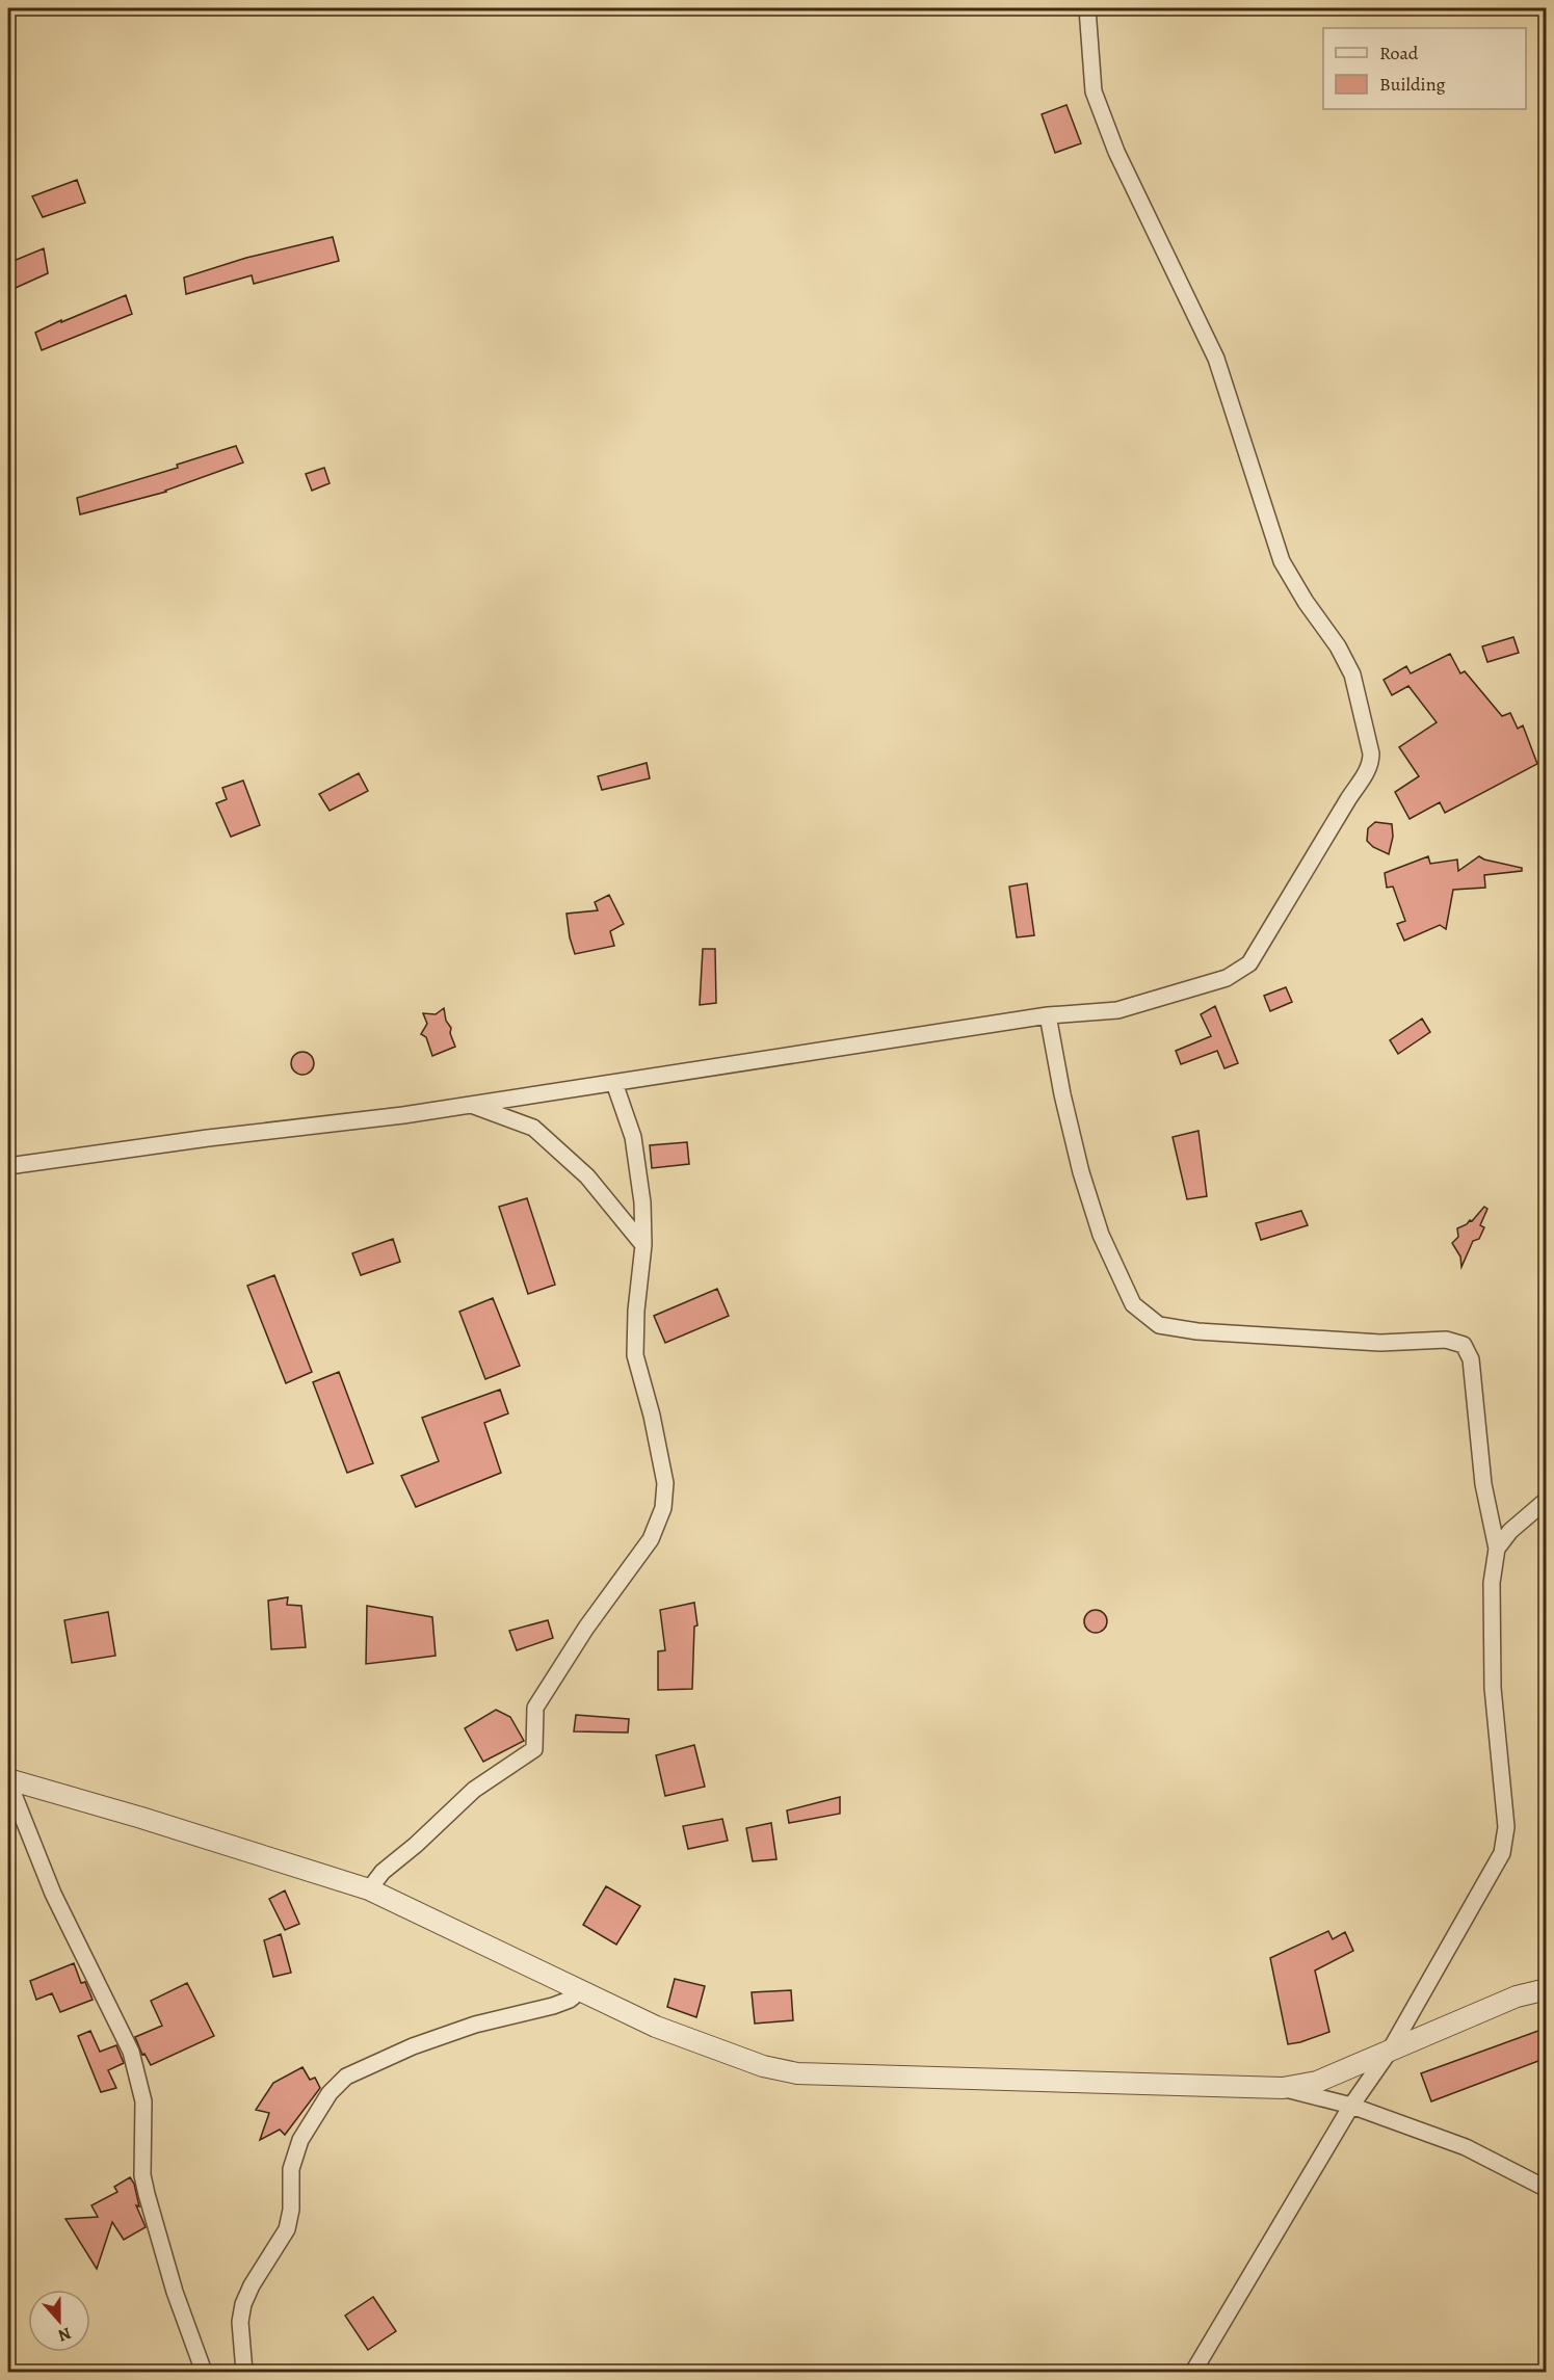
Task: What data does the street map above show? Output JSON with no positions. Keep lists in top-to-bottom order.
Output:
{
  "legend": ["Road", "Building"],
  "north": "bottom"
}
